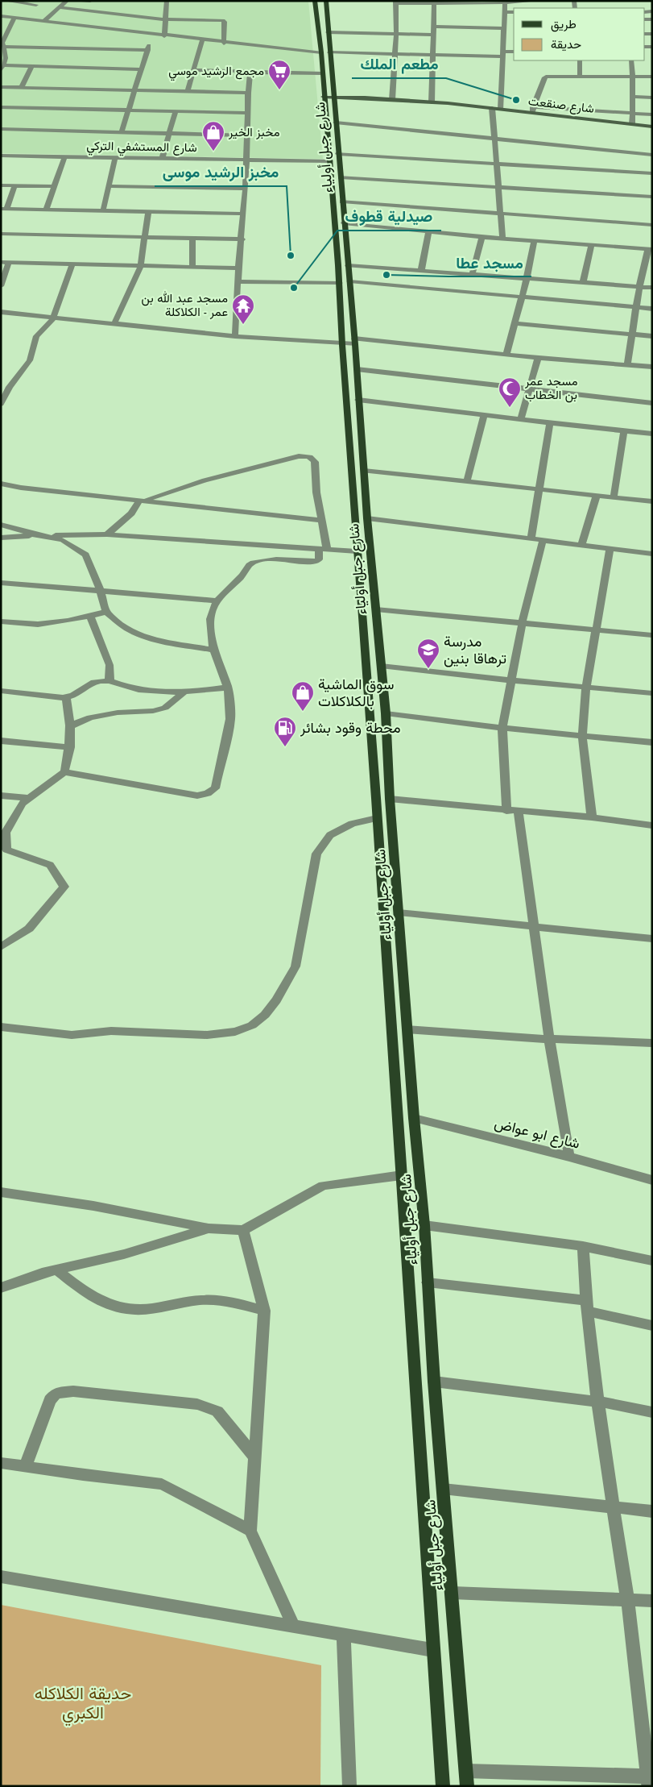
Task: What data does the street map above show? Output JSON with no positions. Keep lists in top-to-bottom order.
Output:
{
  "streets": {
    "main road": ["شارع جبل أولياء"],
    "street": ["شارع صنقعت", "شارع المستشفي التركي", "شارع ابو عواض"]
  },
  "crossings": [
    ["شارع صنقعت", "شارع جبل أولياء"],
    ["شارع المستشفي التركي", "شارع جبل أولياء"],
    ["شارع جبل أولياء", "شارع ابو عواض"]
  ],
  "parks": ["حديقة الكلاكله الكبري"],
  "places": {
    "supermarket": ["مجمع الرشيد موسي"],
    "other": [
      "مطعم الملك",
      "مخبز الرشيد موسى",
      "مسجد عطا",
      "صيدلية قطوف"
    ],
    "shop": ["مخبز الخير", "سوق الماشية بالكلاكلات"],
    "temple": ["مسجد عبد الله بن عمر - الكلاكلة"],
    "mosque": ["مسجد عمر بن الخطاب"],
    "school or university": ["مدرسة ترهاقا بنين"],
    "fuel station": ["محطة وقود بشائر"]
  },
  "legend": ["طريق", "حديقة"]
}
